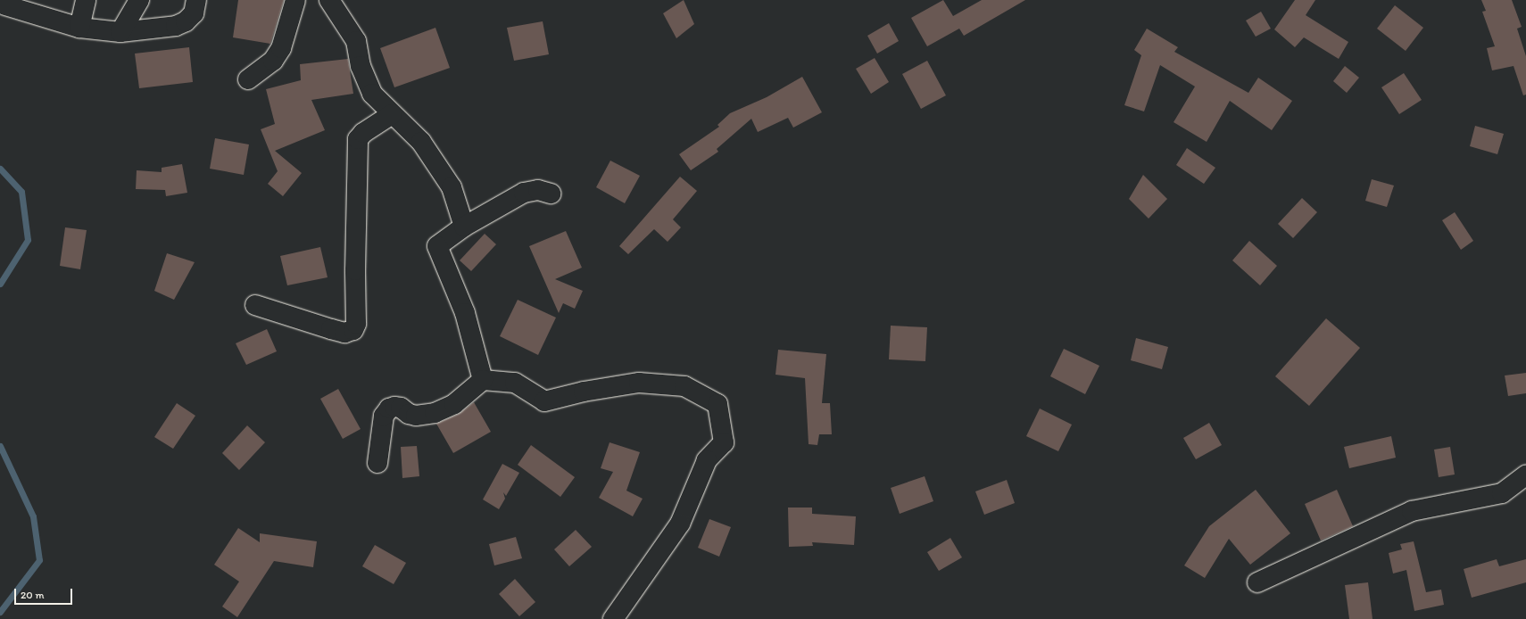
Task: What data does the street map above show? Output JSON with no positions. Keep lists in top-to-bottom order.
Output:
{
  "scale_bar": "20 m"
}
